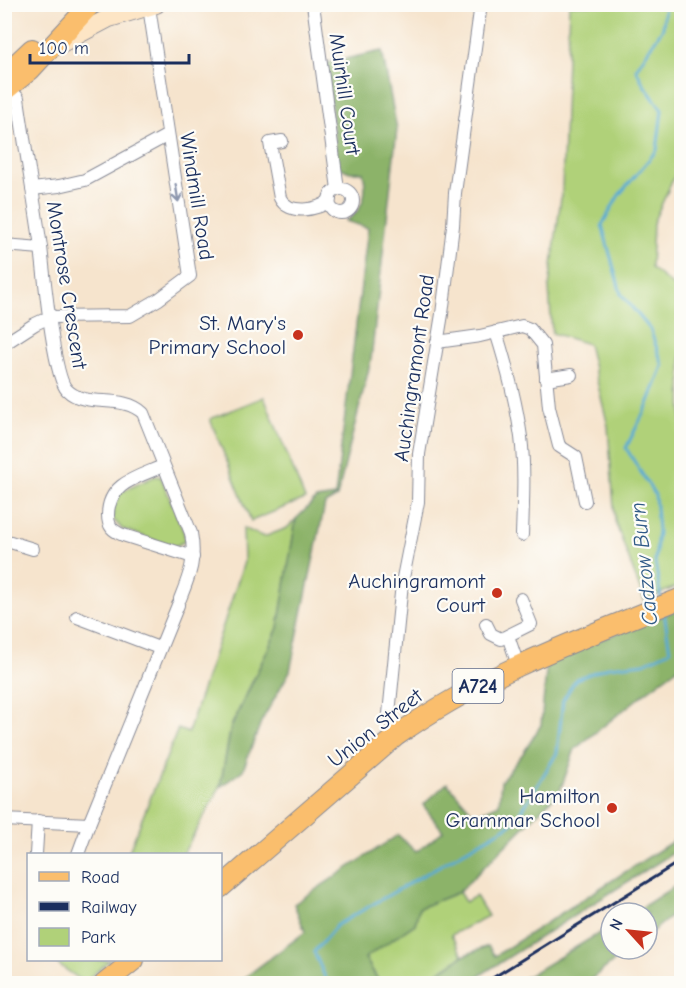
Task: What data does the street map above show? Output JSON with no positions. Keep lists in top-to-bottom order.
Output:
{
  "streets": {
    "main road": ["A724", "Union Street"],
    "street": [
      "Muirhill Court",
      "Windmill Road",
      "Montrose Crescent",
      "Auchingramont Road"
    ]
  },
  "crossings": [
    ["Windmill Road", "Montrose Crescent"],
    ["Auchingramont Road", "Union Street"]
  ],
  "water": ["Cadzow Burn"],
  "places": ["St. Mary's Primary School", "Auchingramont Court", "Hamilton Grammar School"],
  "legend": ["Road", "Railway", "Park"],
  "scale_bar": "100 m",
  "north": "top left"
}
